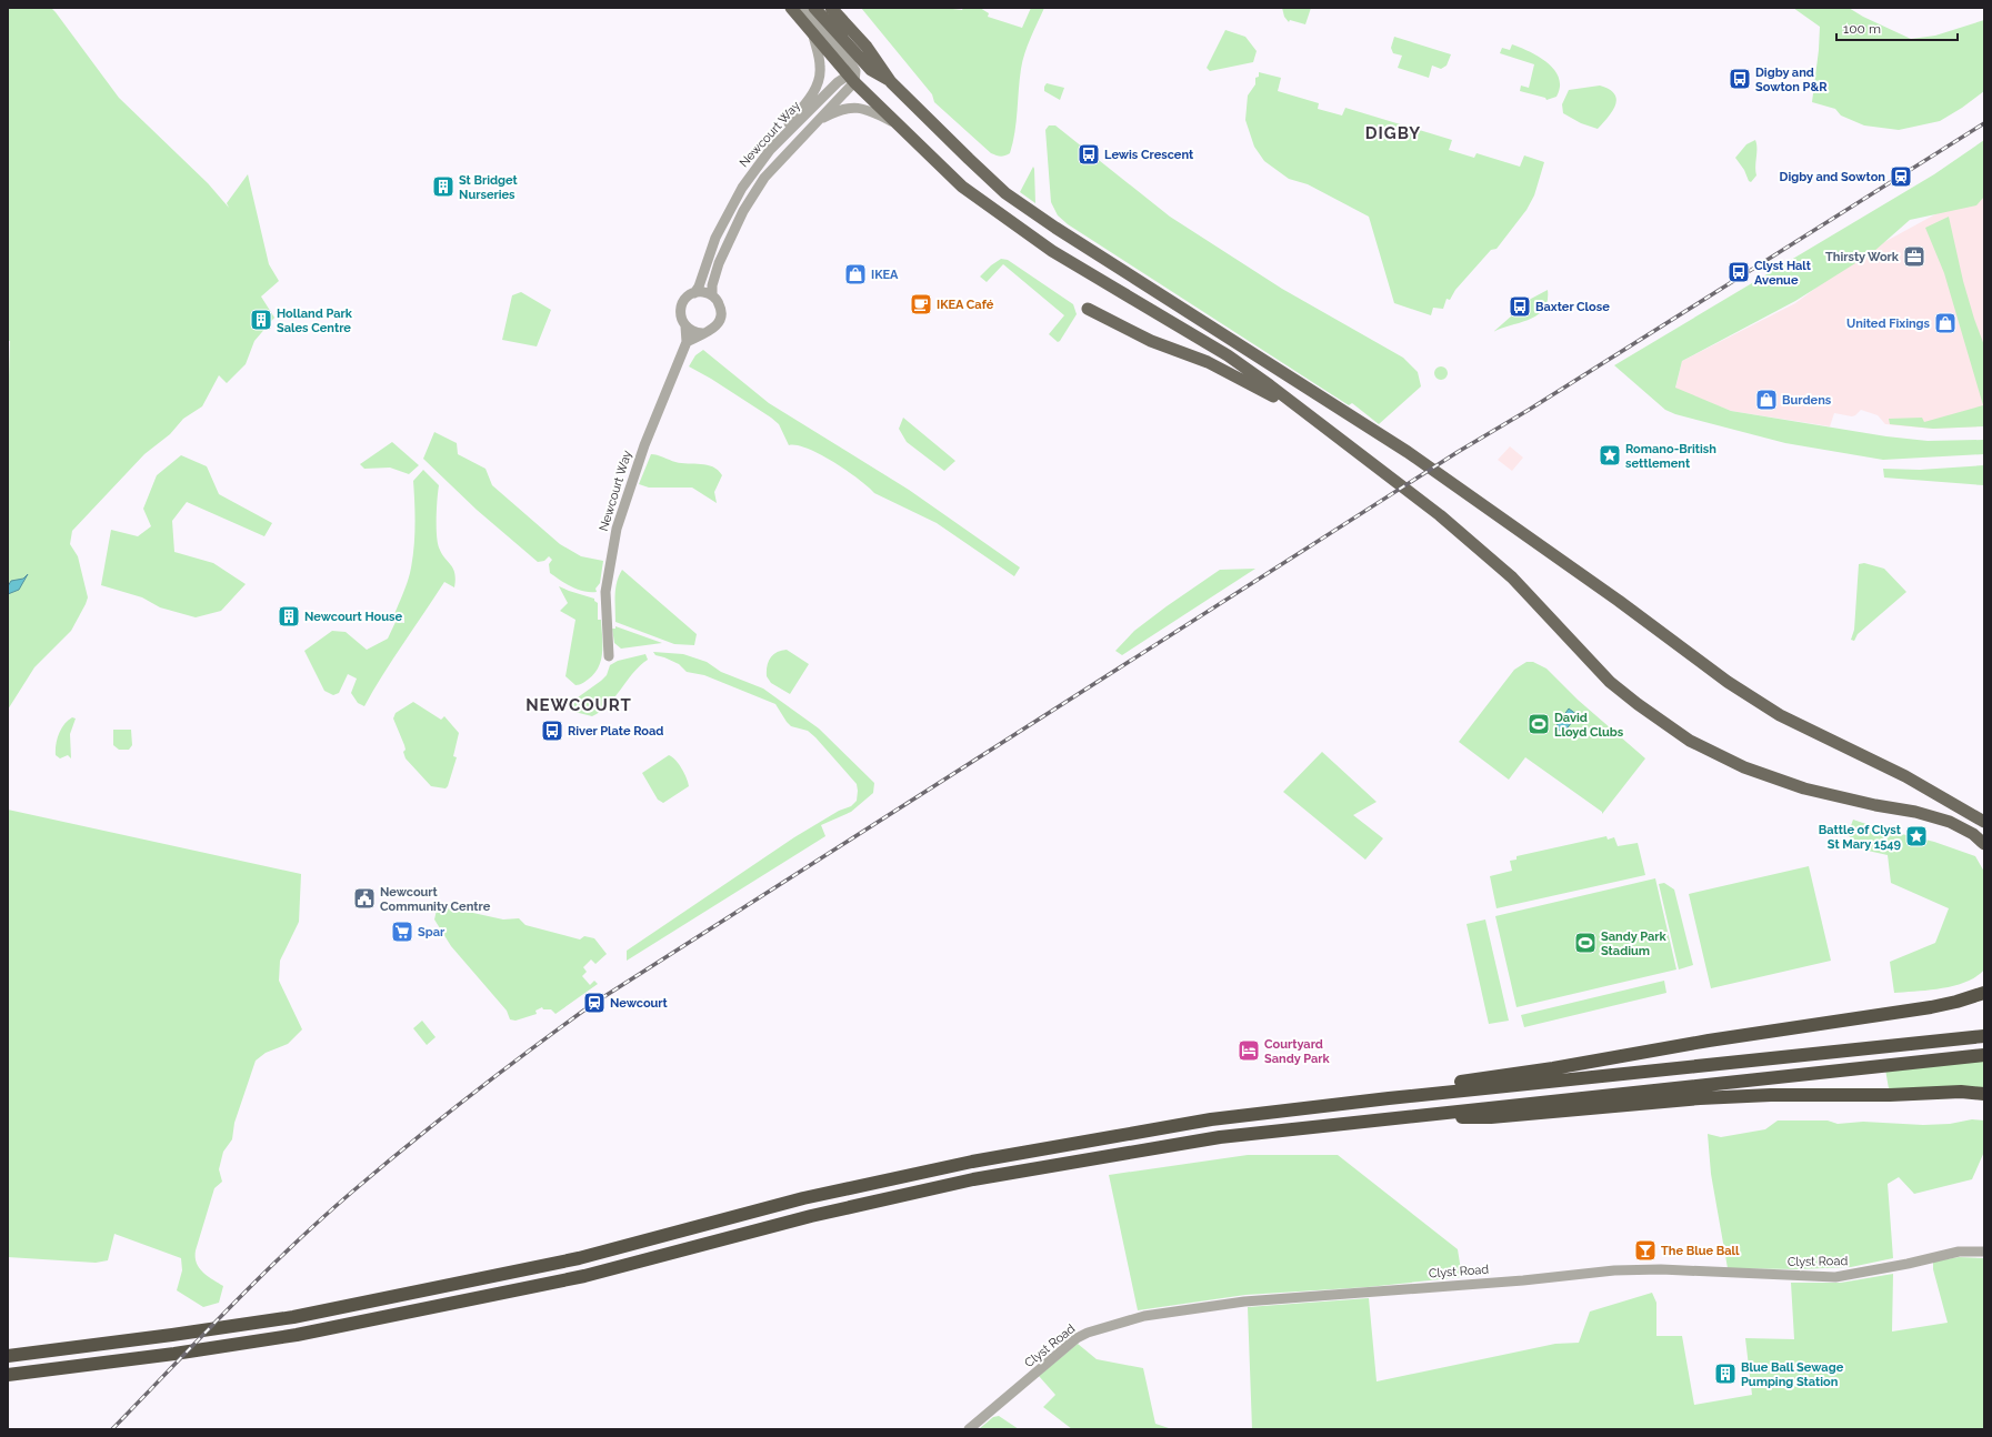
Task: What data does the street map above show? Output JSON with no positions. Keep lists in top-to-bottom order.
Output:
{
  "streets": {
    "street": ["Newcourt Way", "Clyst Road"]
  },
  "districts": ["DIGBY", "NEWCOURT"],
  "places": {
    "bus stop": [
      "Digby and Sowton P&R",
      "Lewis Crescent",
      "Clyst Halt Avenue",
      "Baxter Close",
      "River Plate Road"
    ],
    "station": ["Digby and Sowton", "Newcourt"],
    "building": [
      "St Bridget Nurseries",
      "Holland Park Sales Centre",
      "Newcourt House",
      "Blue Ball Sewage Pumping Station"
    ],
    "office": ["Thirsty Work"],
    "shop": ["IKEA", "United Fixings", "Burdens"],
    "cafe": ["IKEA Café"],
    "place": ["Romano-British settlement", "Battle of Clyst St Mary 1549"],
    "sports": ["David Lloyd Clubs", "Sandy Park Stadium"],
    "public building": ["Newcourt Community Centre"],
    "supermarket": ["Spar"],
    "hotel": ["Courtyard Sandy Park"],
    "bar": ["The Blue Ball"]
  },
  "scale_bar": "100 m"
}
